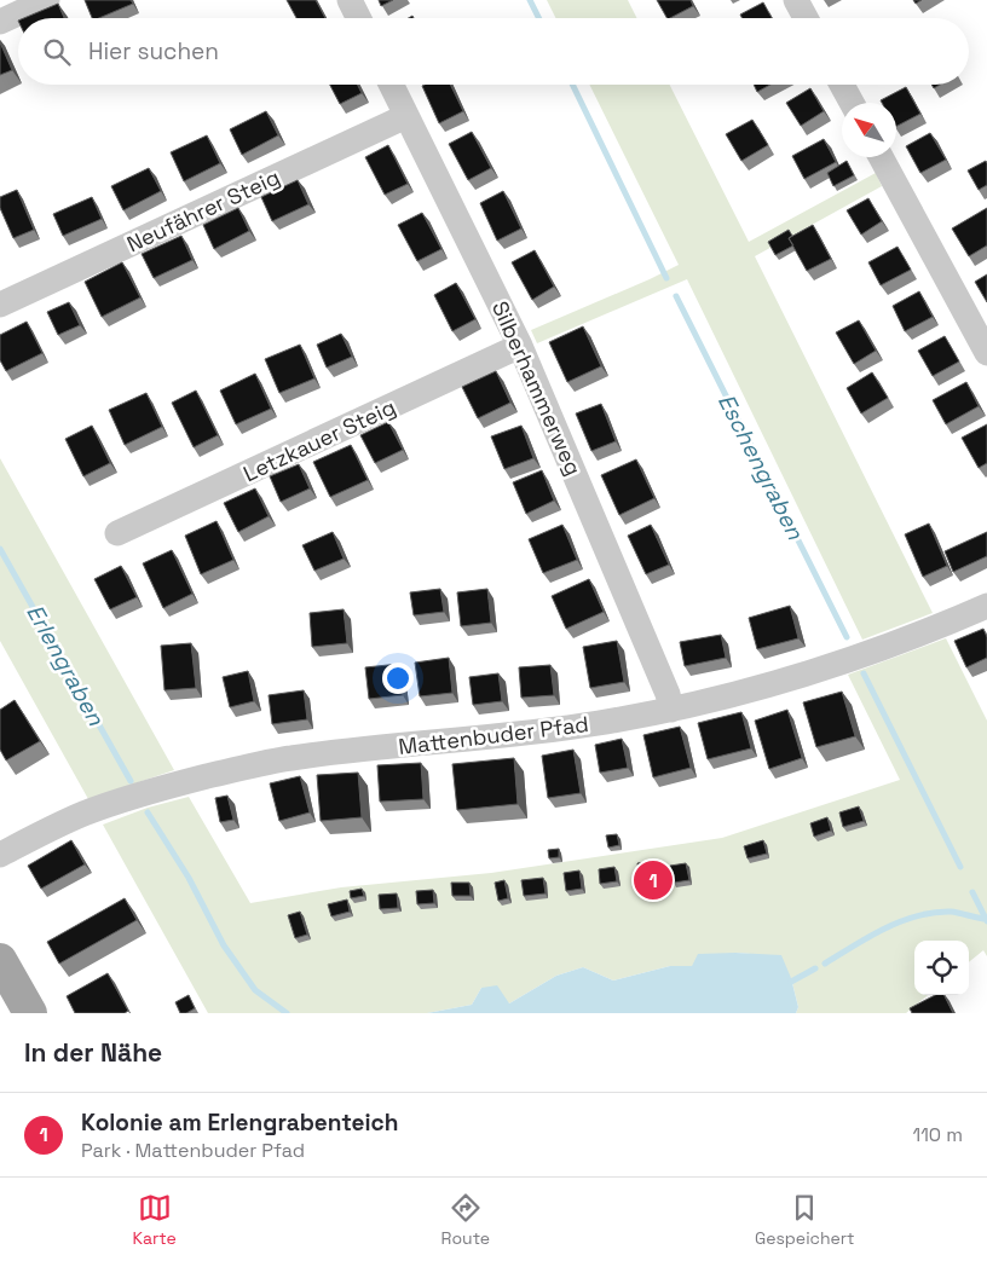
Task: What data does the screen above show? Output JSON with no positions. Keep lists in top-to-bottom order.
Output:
{
  "streets": {
    "street": [
      "Neufährer Steig",
      "Silberhammerweg",
      "Letzkauer Steig",
      "Mattenbuder Pfad"
    ]
  },
  "crossings": [
    ["Neufährer Steig", "Silberhammerweg"],
    ["Silberhammerweg", "Letzkauer Steig"],
    ["Silberhammerweg", "Mattenbuder Pfad"]
  ],
  "water": ["Eschengraben", "Erlengraben"],
  "north": "top left",
  "page": {
    "search": "Hier suchen",
    "pins": "1",
    "heading": "In der Nähe",
    "list": [
      {
        "mark": "1",
        "name": "Kolonie am Erlengrabenteich",
        "note": "Park · Mattenbuder Pfad",
        "value": "110 m"
      }
    ],
    "nav": ["Karte", "Route", "Gespeichert"]
  }
}
